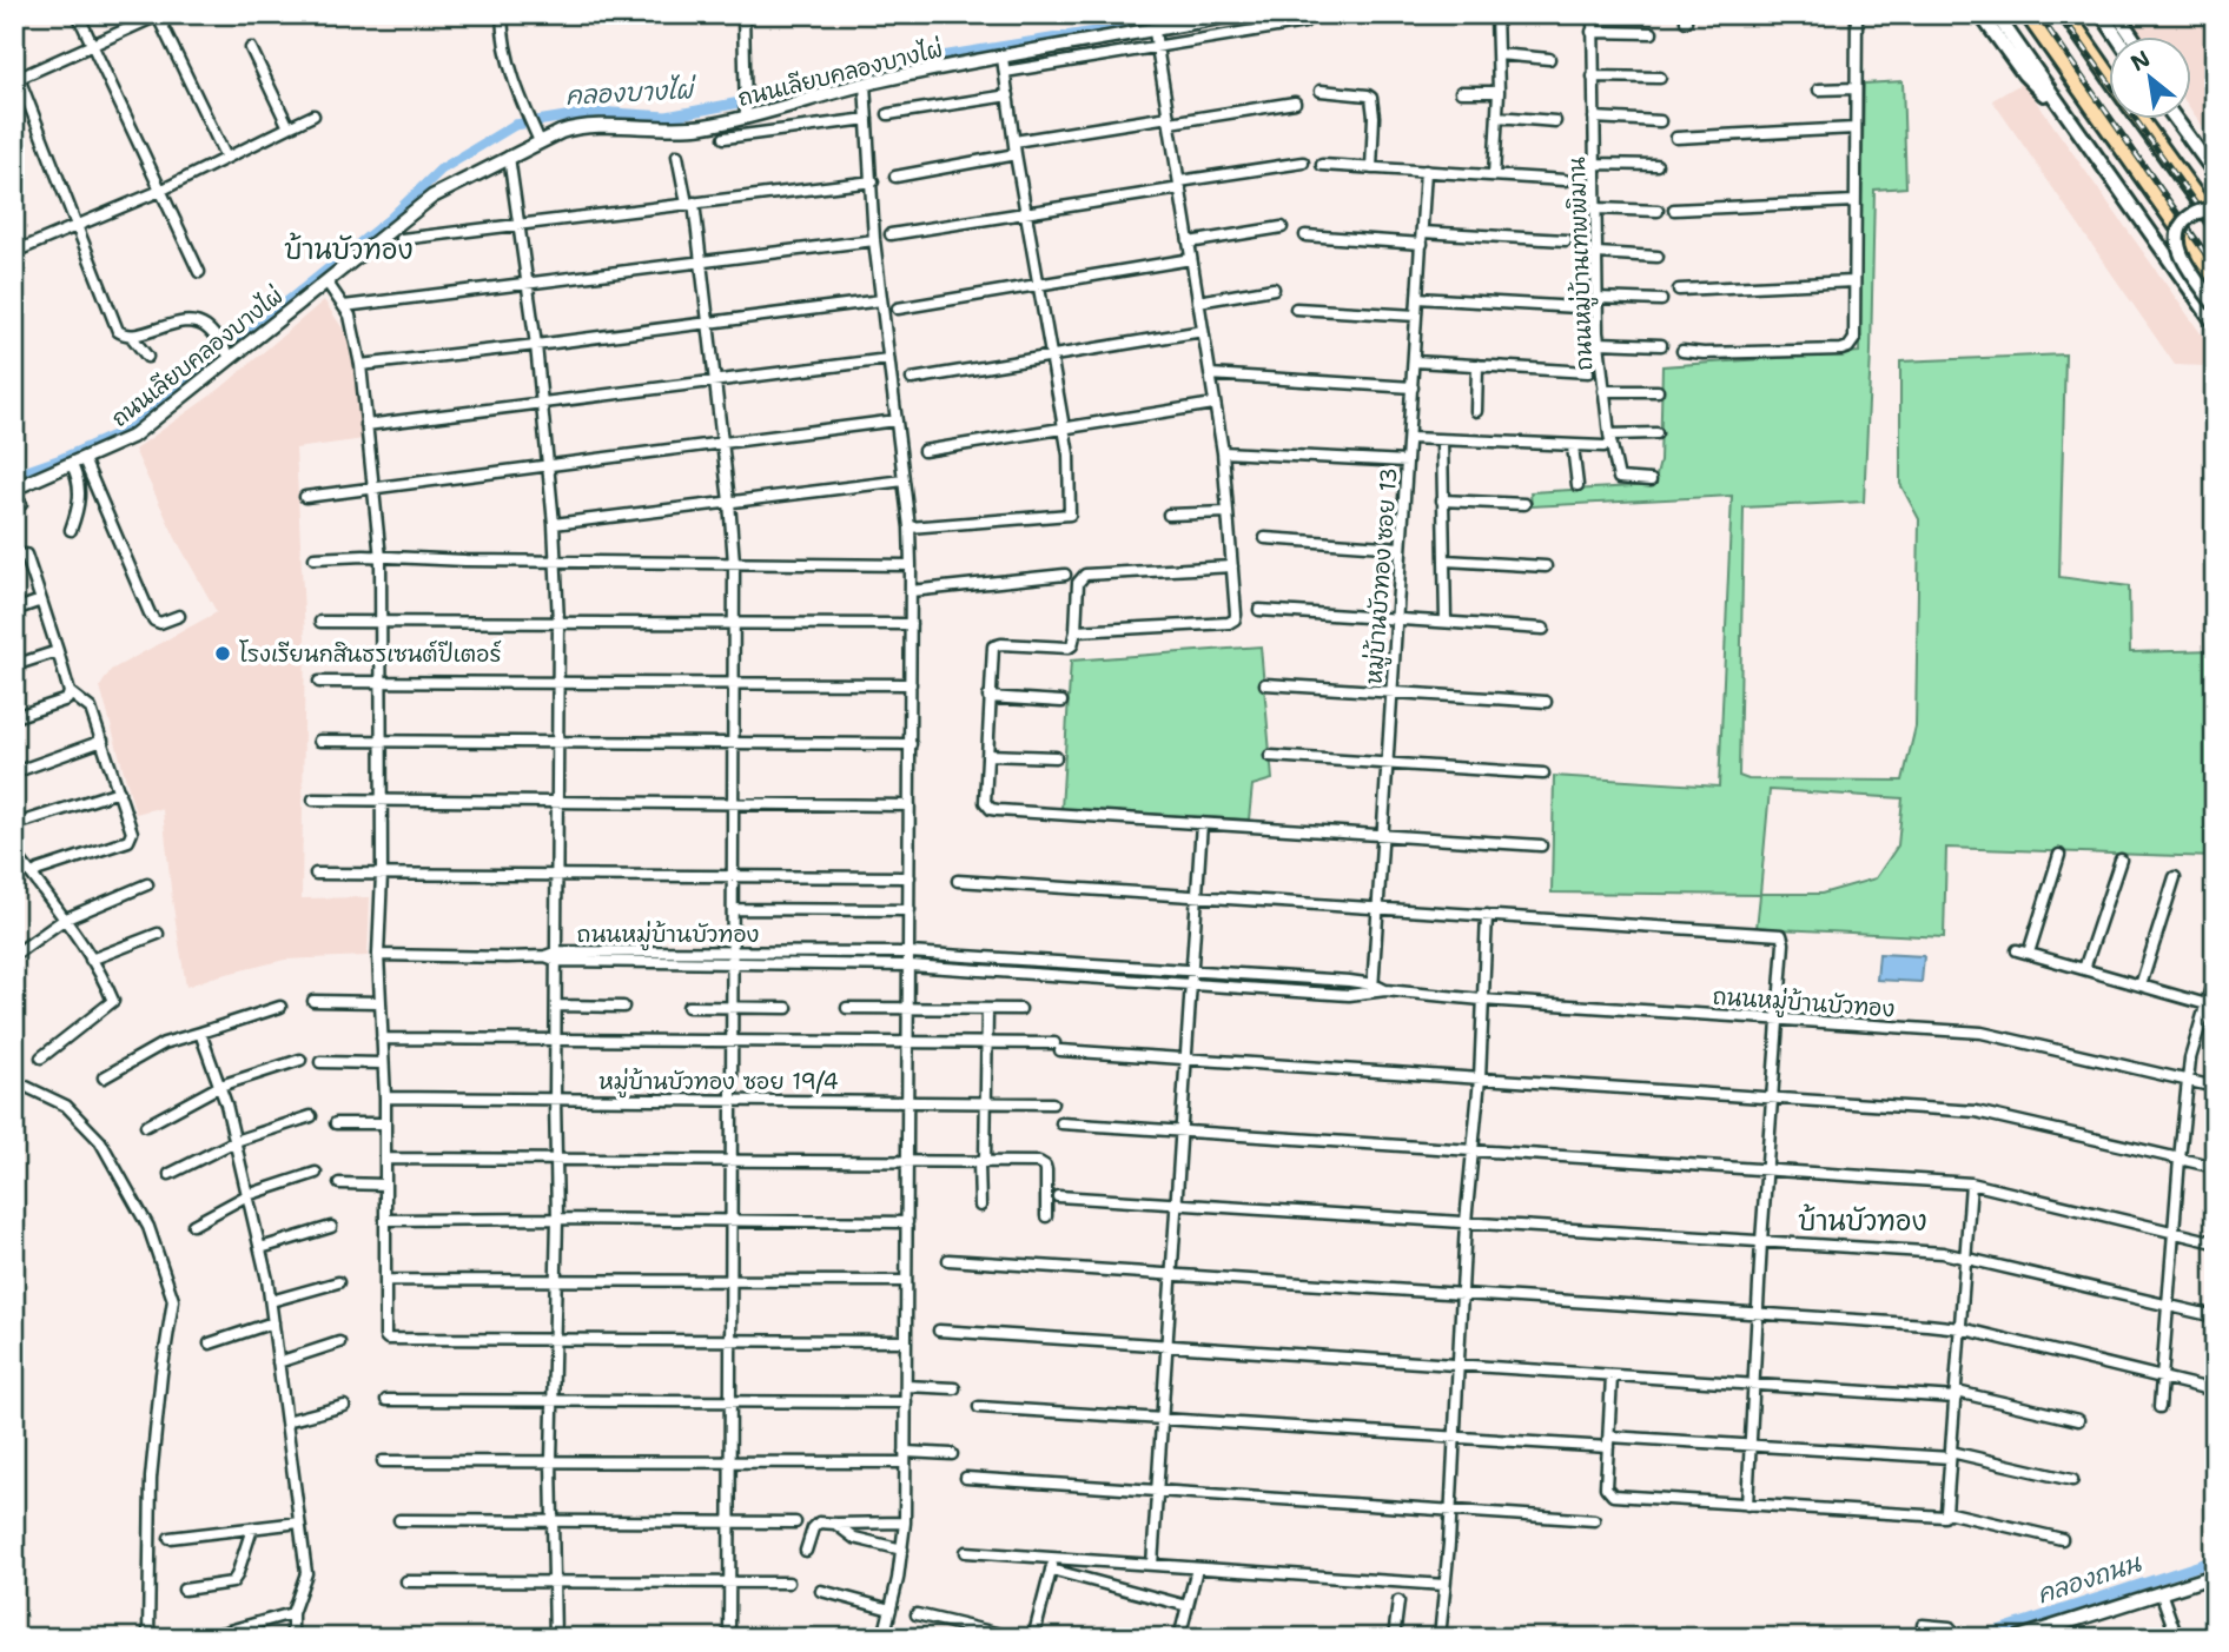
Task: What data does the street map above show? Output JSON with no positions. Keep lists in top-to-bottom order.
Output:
{
  "streets": {
    "street": [
      "ถนนเลียบคลองบางไผ่",
      "ถนนหมู่บ้านเทพพิมาน",
      "หมู่บ้านบัวทอง ซอย 13",
      "ถนนหมู่บ้านบัวทอง",
      "หมู่บ้านบัวทอง ซอย 19/4"
    ]
  },
  "crossings": [
    ["หมู่บ้านบัวทอง ซอย 13", "ถนนหมู่บ้านบัวทอง"]
  ],
  "districts": ["บ้านบัวทอง", "บ้านบัวทอง"],
  "water": ["คลองบางไผ่", "คลองถนน"],
  "places": ["โรงเรียนกสินธรเซนต์ปีเตอร์"],
  "north": "top left"
}
